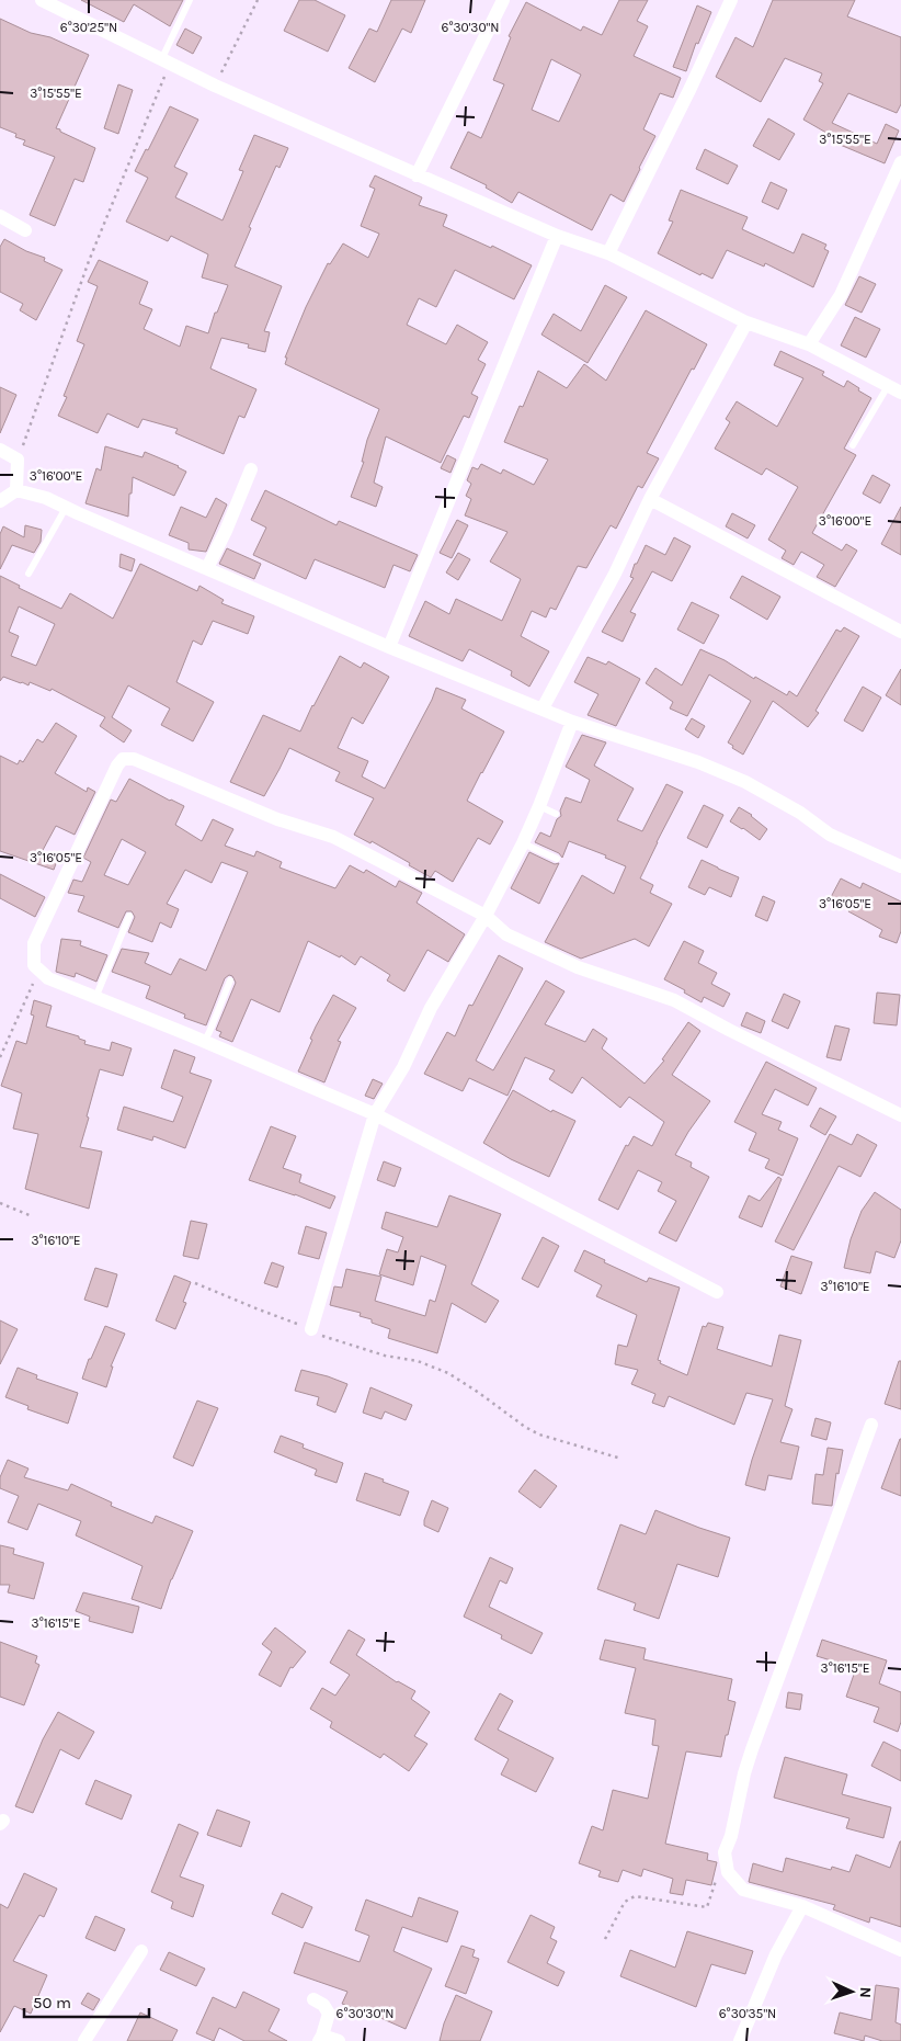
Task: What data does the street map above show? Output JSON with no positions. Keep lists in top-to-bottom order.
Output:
{
  "scale_bar": "50 m",
  "north": "right",
  "coordinates": [
    "6°30'25\"N",
    "6°30'30\"N",
    "3°15'55\"E",
    "3°16'00\"E",
    "3°16'05\"E",
    "3°16'10\"E",
    "3°16'15\"E",
    "6°30'35\"N"
  ]
}
